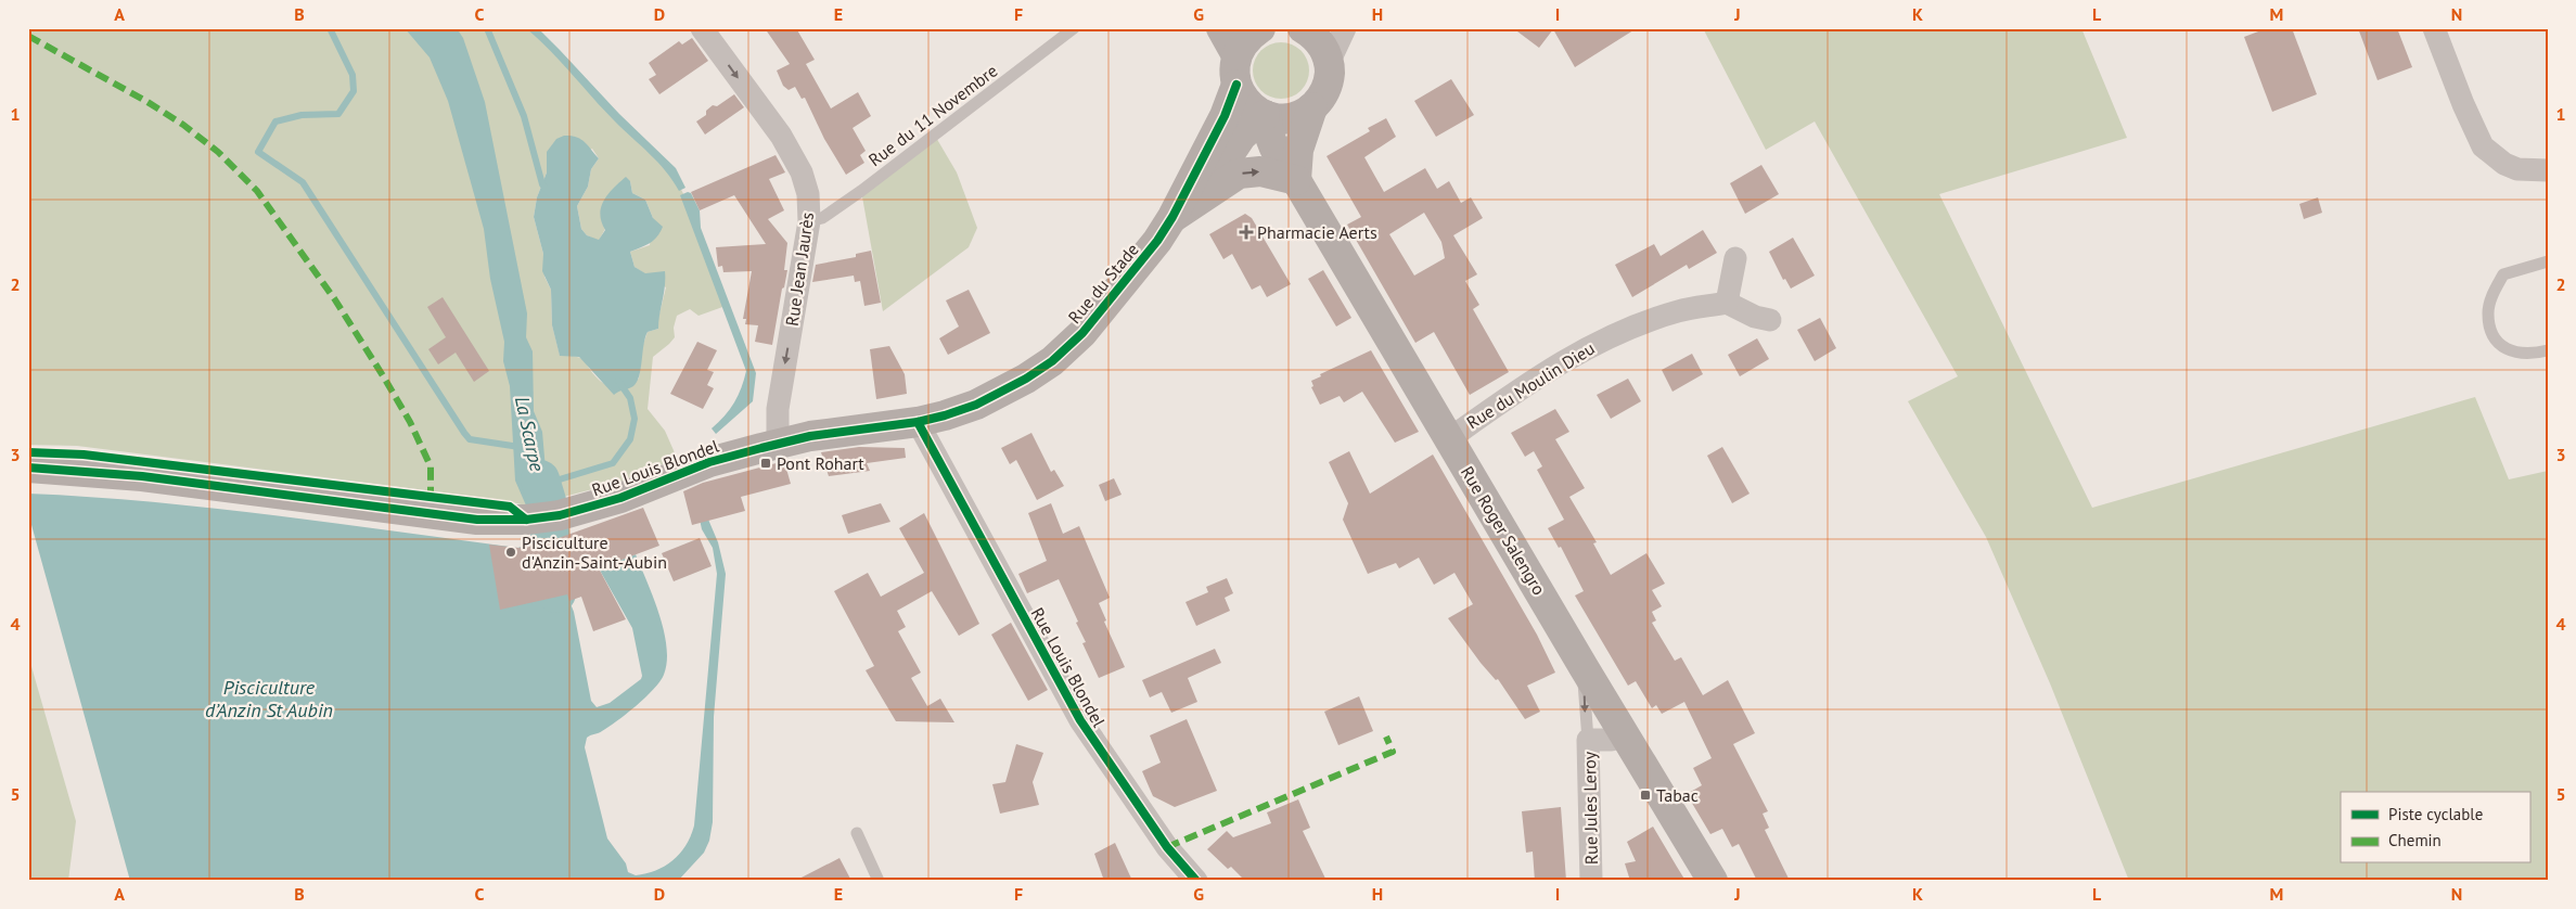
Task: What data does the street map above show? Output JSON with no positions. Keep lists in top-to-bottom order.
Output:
{
  "streets": {
    "street": [
      "Rue Jean Jaurès",
      "Rue du Stade",
      "Rue du Moulin Dieu",
      "Rue Louis Blondel",
      "Rue Roger Salengro",
      "Rue Jules Leroy"
    ],
    "lane": ["Rue du 11 Novembre"]
  },
  "crossings": [
    ["Rue du 11 Novembre", "Rue Jean Jaurès"],
    ["Rue Jean Jaurès", "Rue Louis Blondel"],
    ["Rue du Stade", "Rue Louis Blondel"],
    ["Rue du Stade", "Rue Roger Salengro"],
    ["Rue du Moulin Dieu", "Rue Roger Salengro"],
    ["Rue Roger Salengro", "Rue Jules Leroy"]
  ],
  "one_way": ["Rue Jean Jaurès"],
  "water": ["La Scarpe", "Pisciculture d’Anzin St Aubin"],
  "places": {
    "health": ["Pharmacie Aerts"],
    "transit": ["Pont Rohart", "Tabac"],
    "other": ["Pisciculture d'Anzin-Saint-Aubin"]
  },
  "legend": ["Piste cyclable", "Chemin"],
  "grid": {
    "columns": [
      "A",
      "B",
      "C",
      "D",
      "E",
      "F",
      "G",
      "H",
      "I",
      "J",
      "K",
      "L",
      "M",
      "N"
    ],
    "rows": [
      "1",
      "2",
      "3",
      "4",
      "5"
    ]
  }
}
